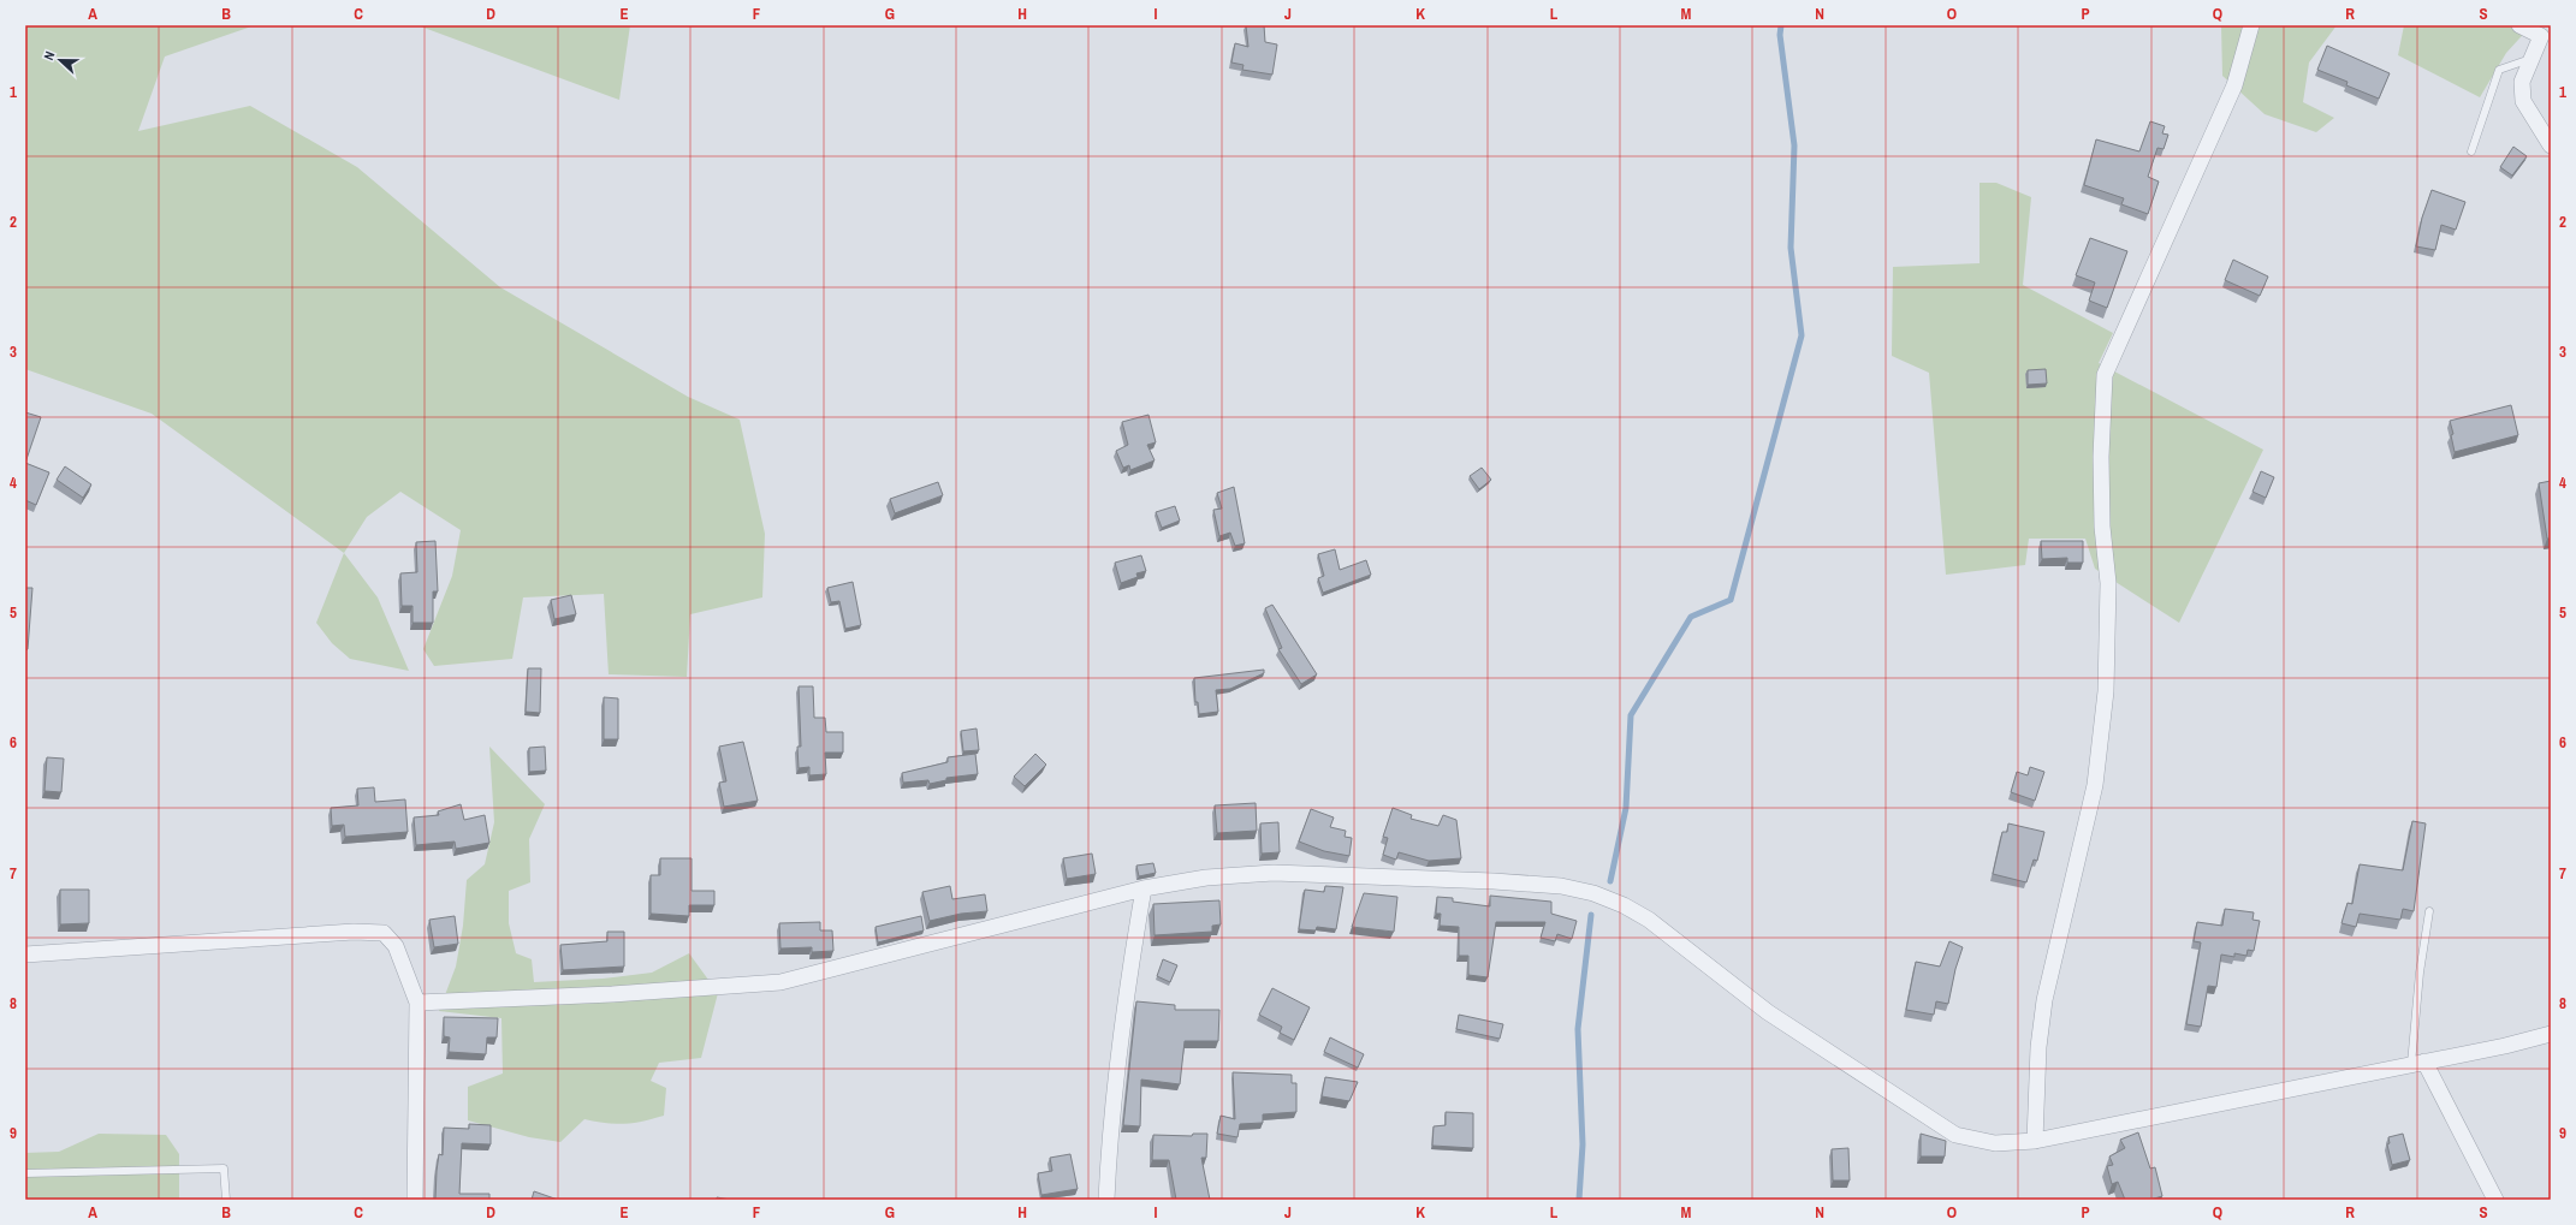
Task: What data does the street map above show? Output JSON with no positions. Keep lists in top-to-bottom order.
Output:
{
  "north": "left",
  "grid": {
    "columns": [
      "A",
      "B",
      "C",
      "D",
      "E",
      "F",
      "G",
      "H",
      "I",
      "J",
      "K",
      "L",
      "M",
      "N",
      "O",
      "P",
      "Q",
      "R",
      "S"
    ],
    "rows": [
      "1",
      "2",
      "3",
      "4",
      "5",
      "6",
      "7",
      "8",
      "9"
    ]
  }
}
